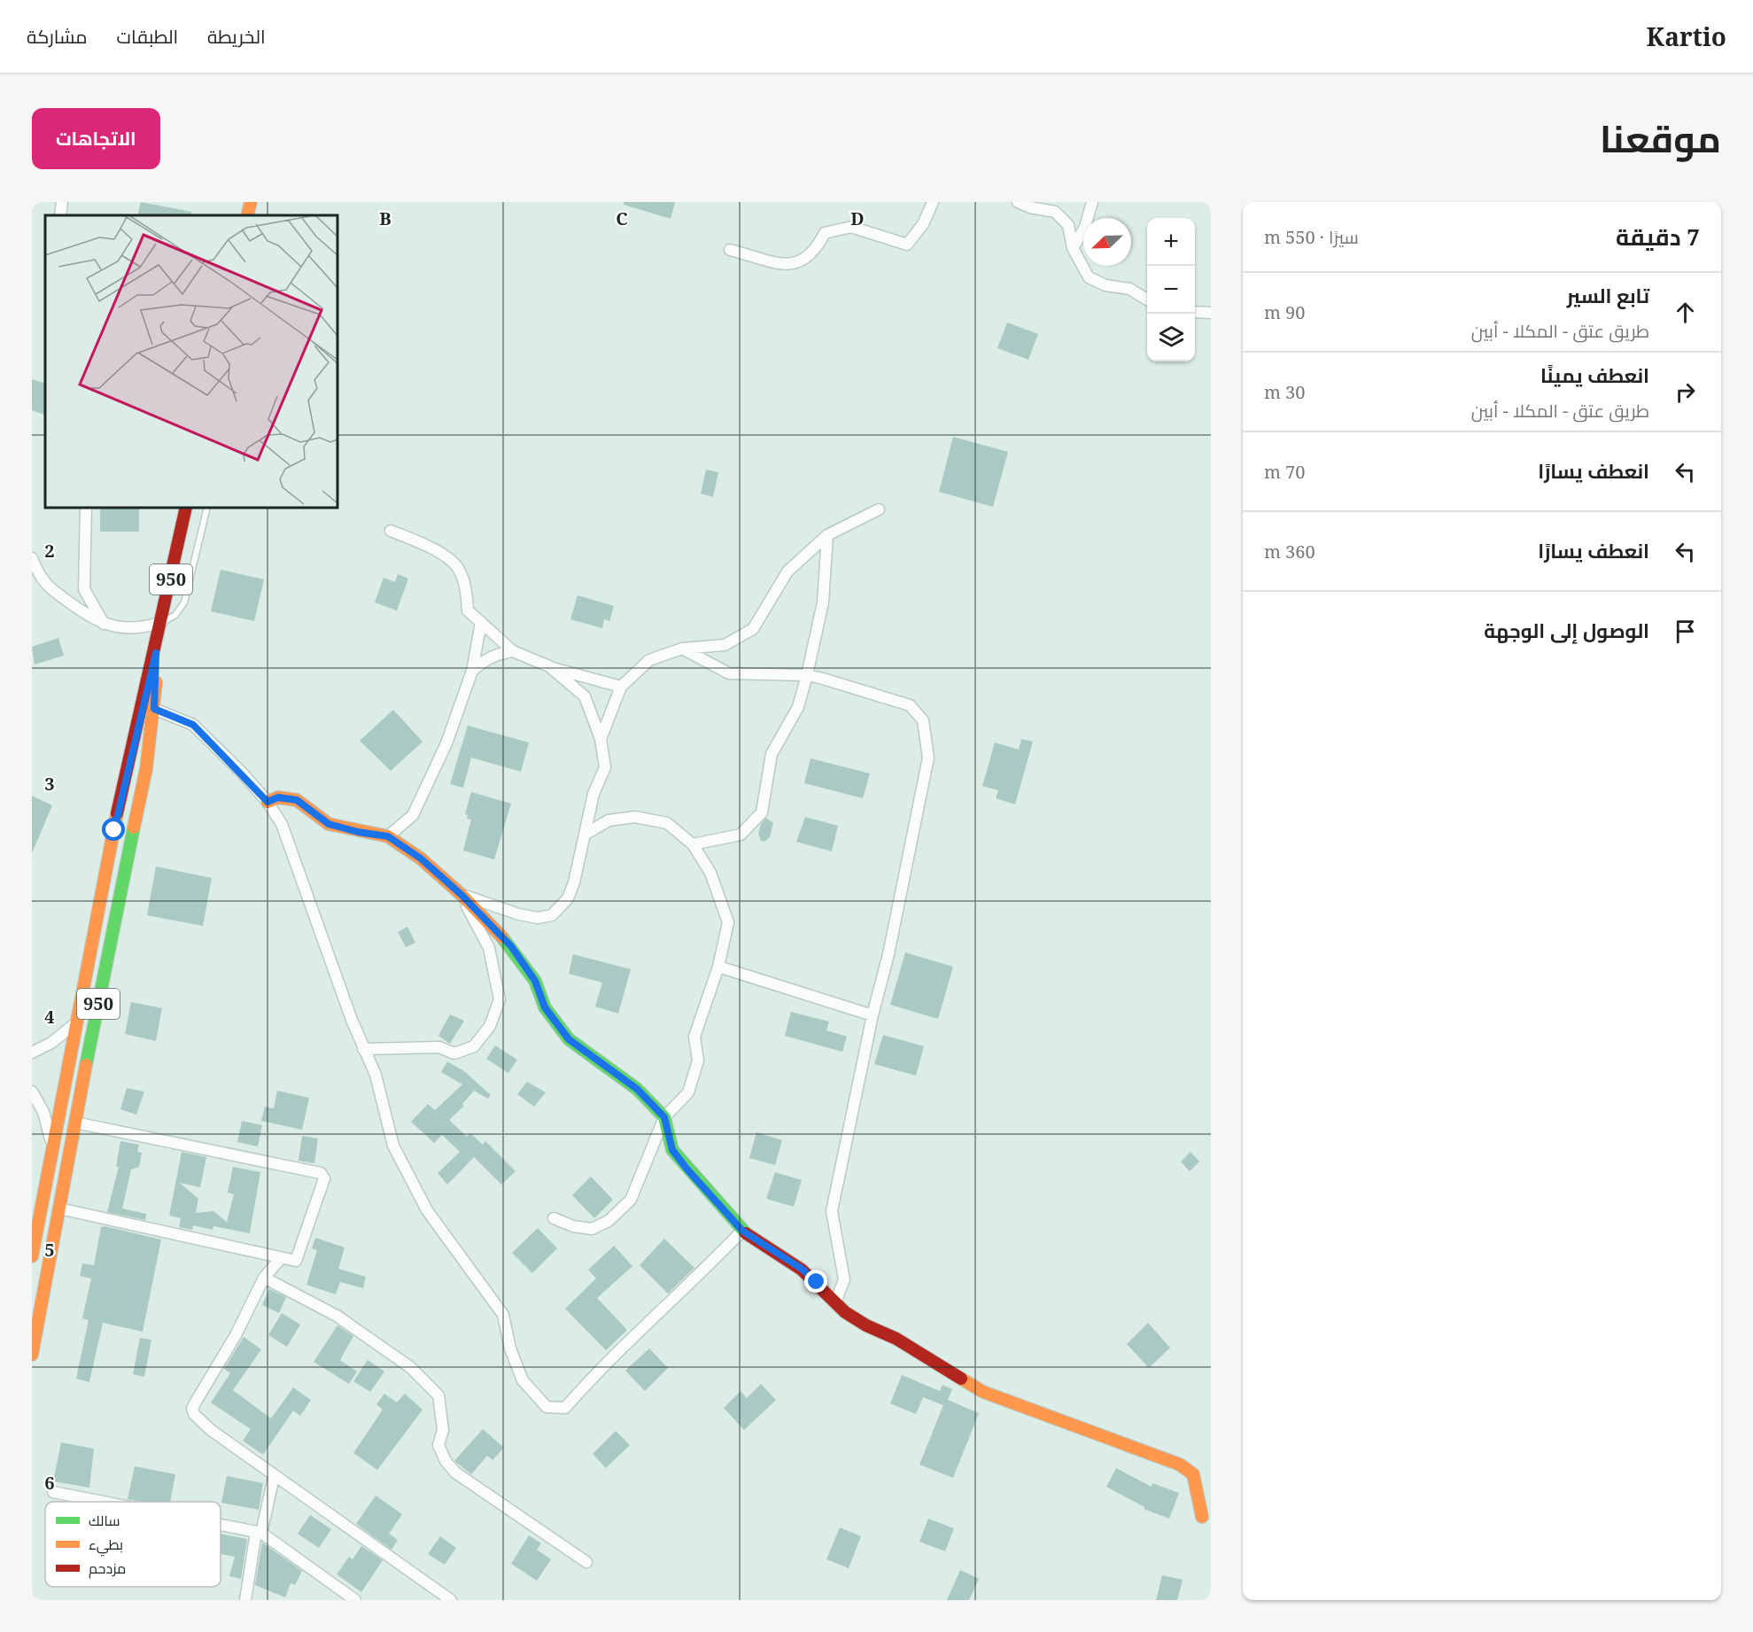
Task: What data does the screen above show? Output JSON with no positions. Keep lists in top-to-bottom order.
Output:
{
  "streets": {
    "main road": ["950"]
  },
  "legend": ["سالك", "بطيء", "مزدحم"],
  "north": "bottom left",
  "page": {
    "header": "Kartio",
    "nav": ["الخريطة", "الطبقات", "مشاركة"],
    "title": "موقعنا",
    "buttons": "الاتجاهات",
    "heading": ["7 دقيقة", "سيرًا · 550 m"],
    "map_buttons": ["+", "−"],
    "list": [
      ["تابع السير", "طريق عتق - المكلا - أبين", "90 m"],
      ["انعطف يمينًا", "طريق عتق - المكلا - أبين", "30 m"],
      ["انعطف يسارًا", "70 m"],
      ["انعطف يسارًا", "360 m"],
      "الوصول إلى الوجهة"
    ]
  },
  "grid": {
    "columns": ["B", "C", "D"],
    "rows": [
      "2",
      "3",
      "4",
      "5",
      "6"
    ]
  }
}
